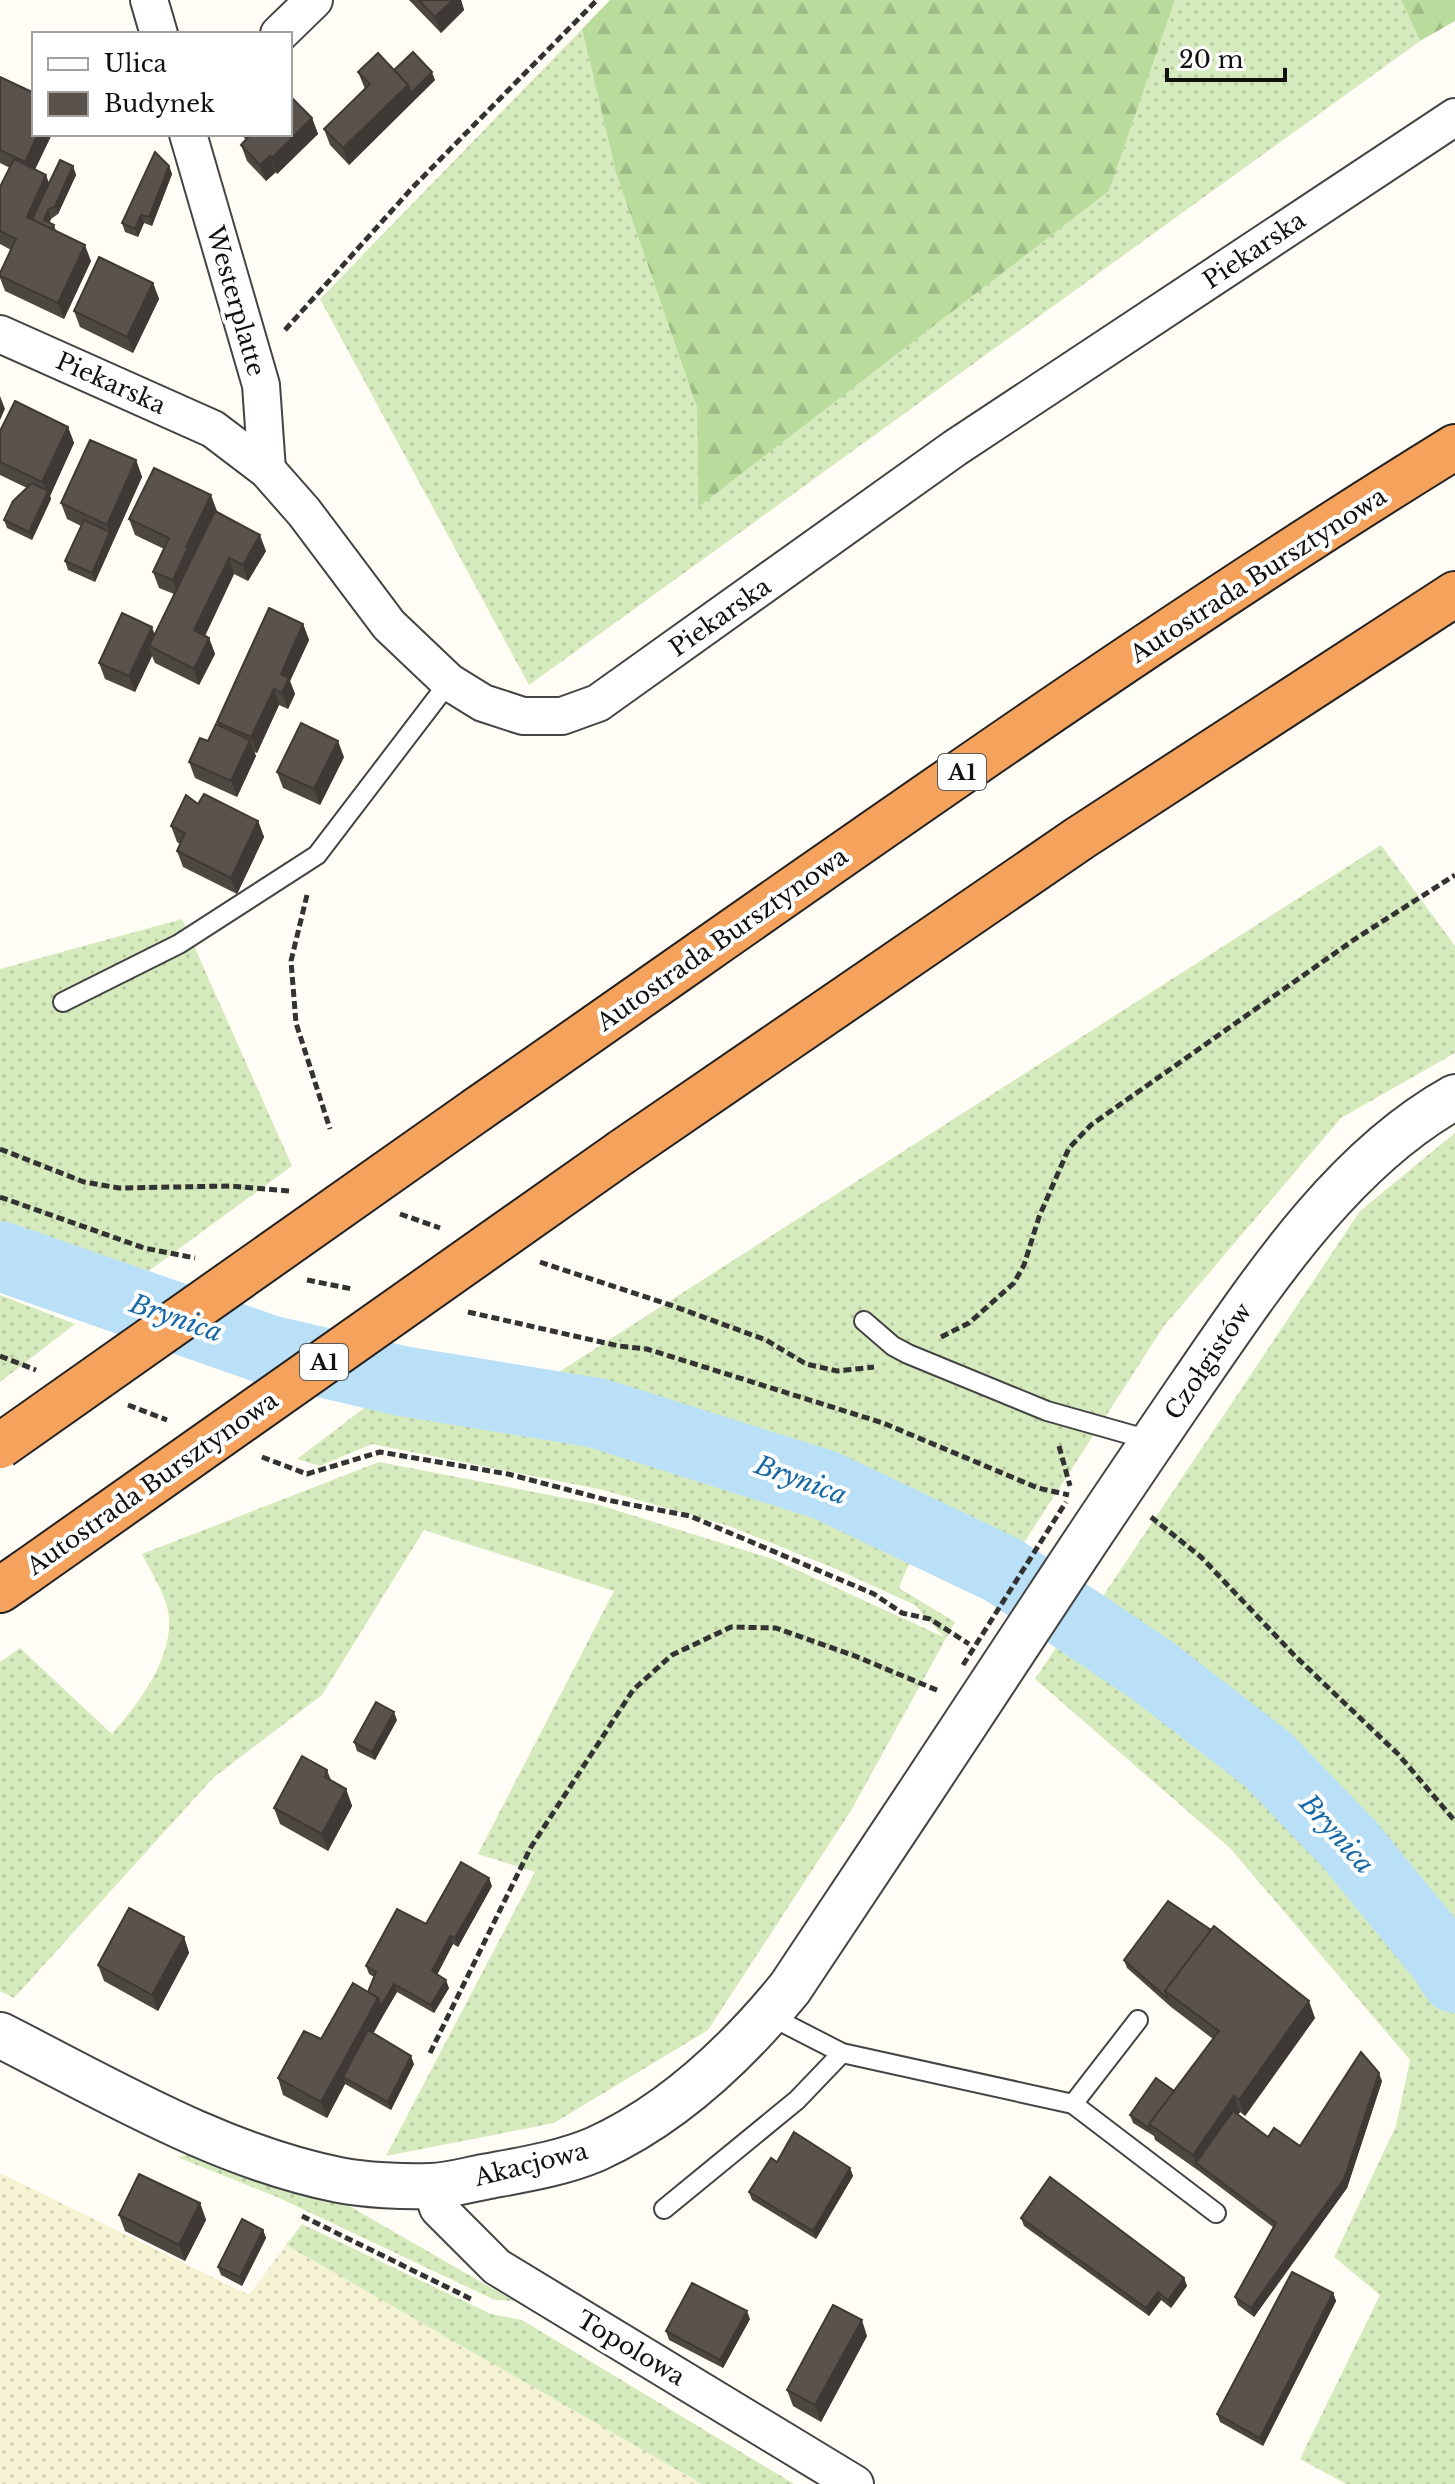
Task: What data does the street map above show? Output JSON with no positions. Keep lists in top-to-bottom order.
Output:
{
  "streets": {
    "highway": ["Autostrada Bursztynowa", "A1"],
    "street": [
      "Piekarska",
      "Westerplatte",
      "Czołgistów",
      "Akacjowa",
      "Topolowa"
    ]
  },
  "crossings": [
    ["Piekarska", "Westerplatte"],
    ["Czołgistów", "Akacjowa"],
    ["Akacjowa", "Topolowa"]
  ],
  "water": ["Brynica"],
  "legend": ["Ulica", "Budynek"],
  "scale_bar": "20 m"
}
